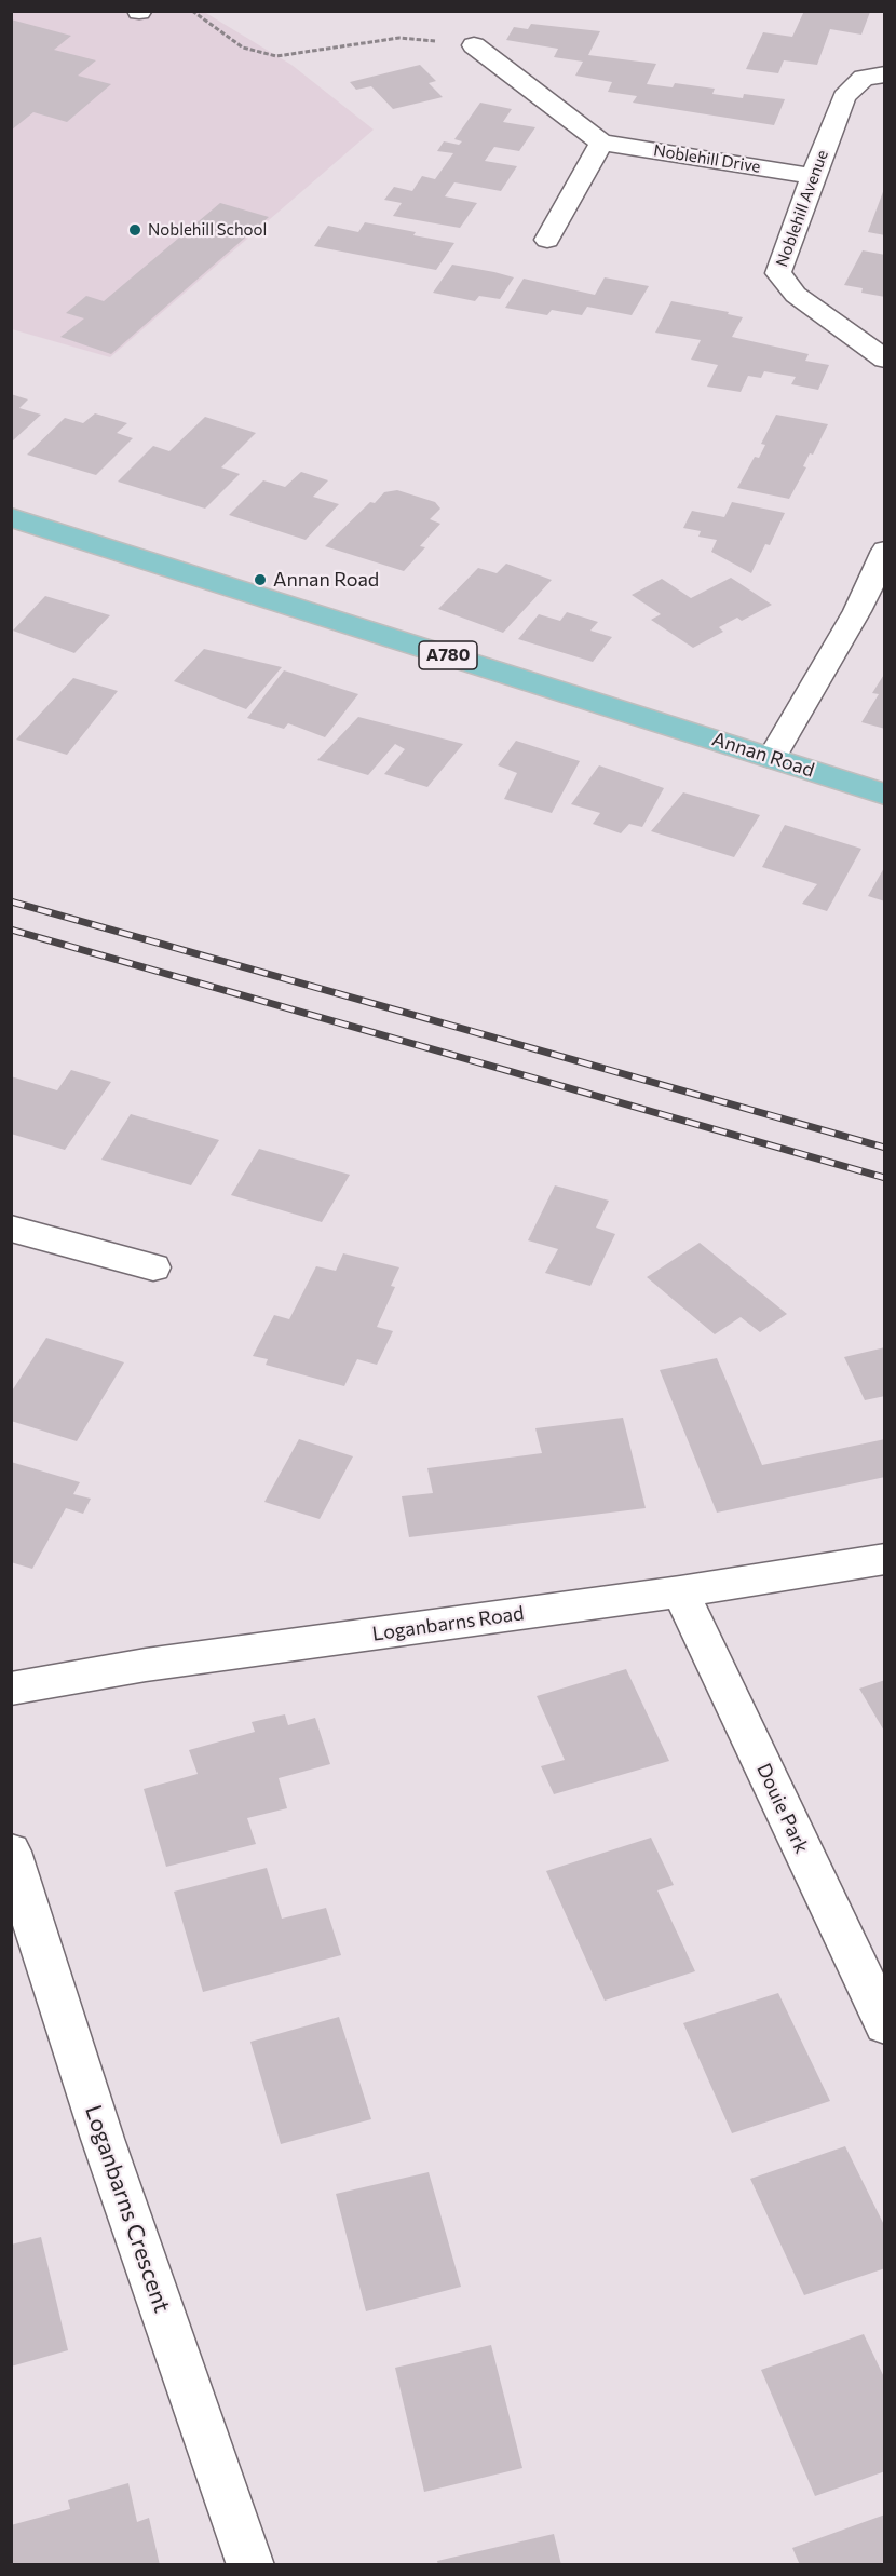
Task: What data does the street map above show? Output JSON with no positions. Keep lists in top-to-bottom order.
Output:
{
  "streets": {
    "main road": ["A780", "Annan Road"],
    "street": [
      "Noblehill Drive",
      "Noblehill Avenue",
      "Loganbarns Road",
      "Douie Park",
      "Loganbarns Crescent"
    ]
  },
  "crossings": [
    ["Noblehill Drive", "Noblehill Avenue"],
    ["Loganbarns Road", "Douie Park"]
  ],
  "places": ["Noblehill School", "Annan Road"]
}
